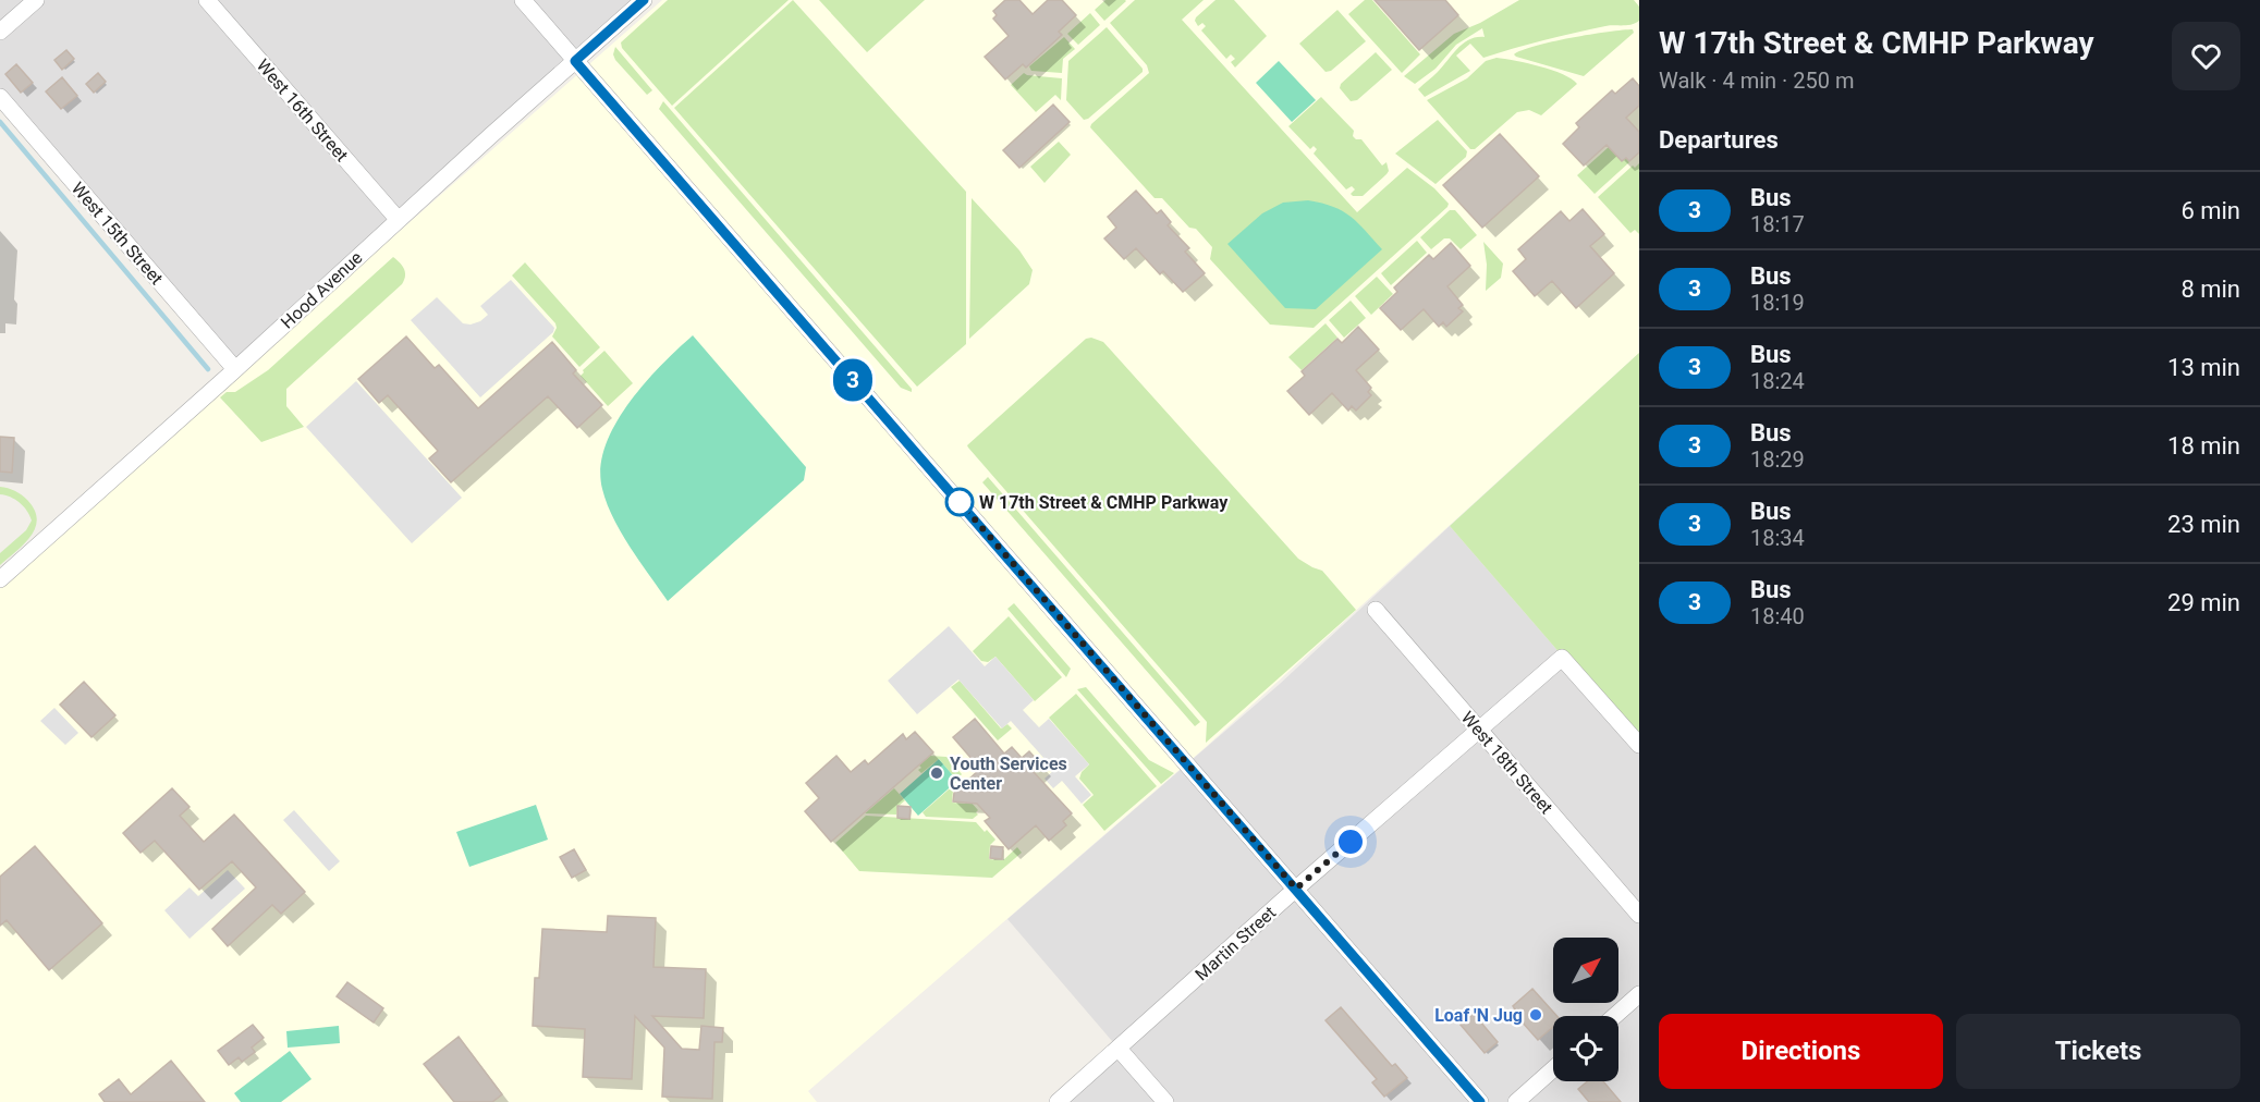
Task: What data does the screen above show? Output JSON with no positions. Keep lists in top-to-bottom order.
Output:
{
  "streets": {
    "street": [
      "West 16th Street",
      "West 15th Street",
      "Hood Avenue",
      "West 18th Street",
      "Martin Street"
    ]
  },
  "crossings": [
    ["West 16th Street", "Hood Avenue"],
    ["West 15th Street", "Hood Avenue"],
    ["West 18th Street", "Martin Street"]
  ],
  "places": ["W 17th Street & CMHP Parkway", "Youth Services Center", "Loaf 'N Jug"],
  "lines": ["bus line 3"],
  "north": "top right",
  "page": {
    "on_map": "3",
    "heading": [
      ["W 17th Street & CMHP Parkway", "Walk · 4 min · 250 m"],
      "Departures"
    ],
    "list": [
      {
        "mark": "3",
        "name": "Bus",
        "note": "18:17",
        "value": "6 min"
      },
      {
        "mark": "3",
        "name": "Bus",
        "note": "18:19",
        "value": "8 min"
      },
      {
        "mark": "3",
        "name": "Bus",
        "note": "18:24",
        "value": "13 min"
      },
      {
        "mark": "3",
        "name": "Bus",
        "note": "18:29",
        "value": "18 min"
      },
      {
        "mark": "3",
        "name": "Bus",
        "note": "18:34",
        "value": "23 min"
      },
      {
        "mark": "3",
        "name": "Bus",
        "note": "18:40",
        "value": "29 min"
      }
    ],
    "buttons": ["Directions", "Tickets"]
  }
}
